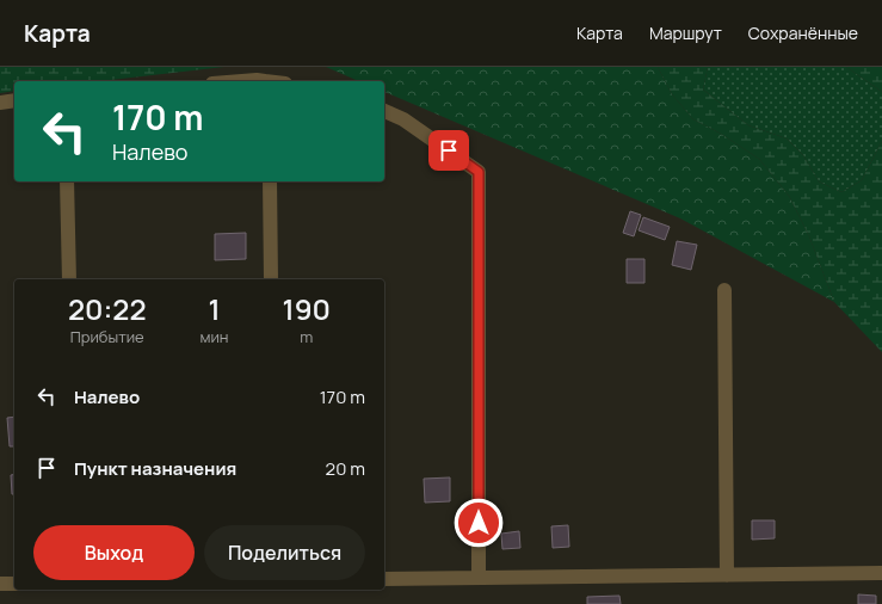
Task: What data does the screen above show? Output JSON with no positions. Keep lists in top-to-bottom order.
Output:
{
  "page": {
    "header": "Карта",
    "nav": ["Карта", "Маршрут", "Сохранённые"],
    "turn": ["170 m", "Налево"],
    "eta": [
      "20:22",
      "Прибытие",
      "1",
      "мин",
      "190",
      "m"
    ],
    "list": [
      {
        "name": "Налево",
        "value": "170 m"
      },
      {
        "name": "Пункт назначения",
        "value": "20 m"
      }
    ],
    "buttons": ["Выход", "Поделиться"]
  }
}
